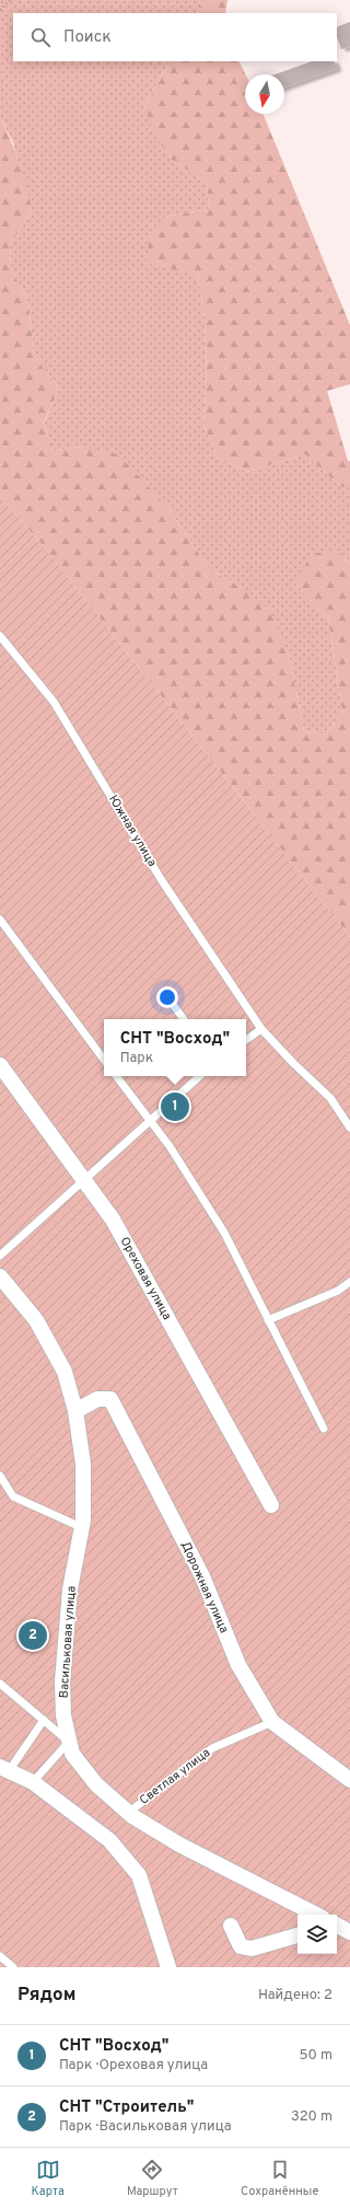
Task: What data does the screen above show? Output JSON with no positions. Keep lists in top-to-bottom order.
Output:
{
  "streets": {
    "street": ["Ореховая улица", "Дорожная улица", "Васильковая улица"],
    "lane": ["Южная улица", "Светлая улица"]
  },
  "crossings": [
    ["Дорожная улица", "Васильковая улица"],
    ["Дорожная улица", "Светлая улица"],
    ["Васильковая улица", "Светлая улица"]
  ],
  "north": "bottom",
  "page": {
    "search": "Поиск",
    "popup": ["СНТ \"Восход\"", "Парк"],
    "pins": ["1", "2"],
    "heading": ["Рядом", "Найдено: 2"],
    "list": [
      {
        "mark": "1",
        "name": "СНТ \"Восход\"",
        "note": "Парк · Ореховая улица",
        "value": "50 m"
      },
      {
        "mark": "2",
        "name": "СНТ \"Строитель\"",
        "note": "Парк · Васильковая улица",
        "value": "320 m"
      }
    ],
    "nav": ["Карта", "Маршрут", "Сохранённые"]
  }
}
